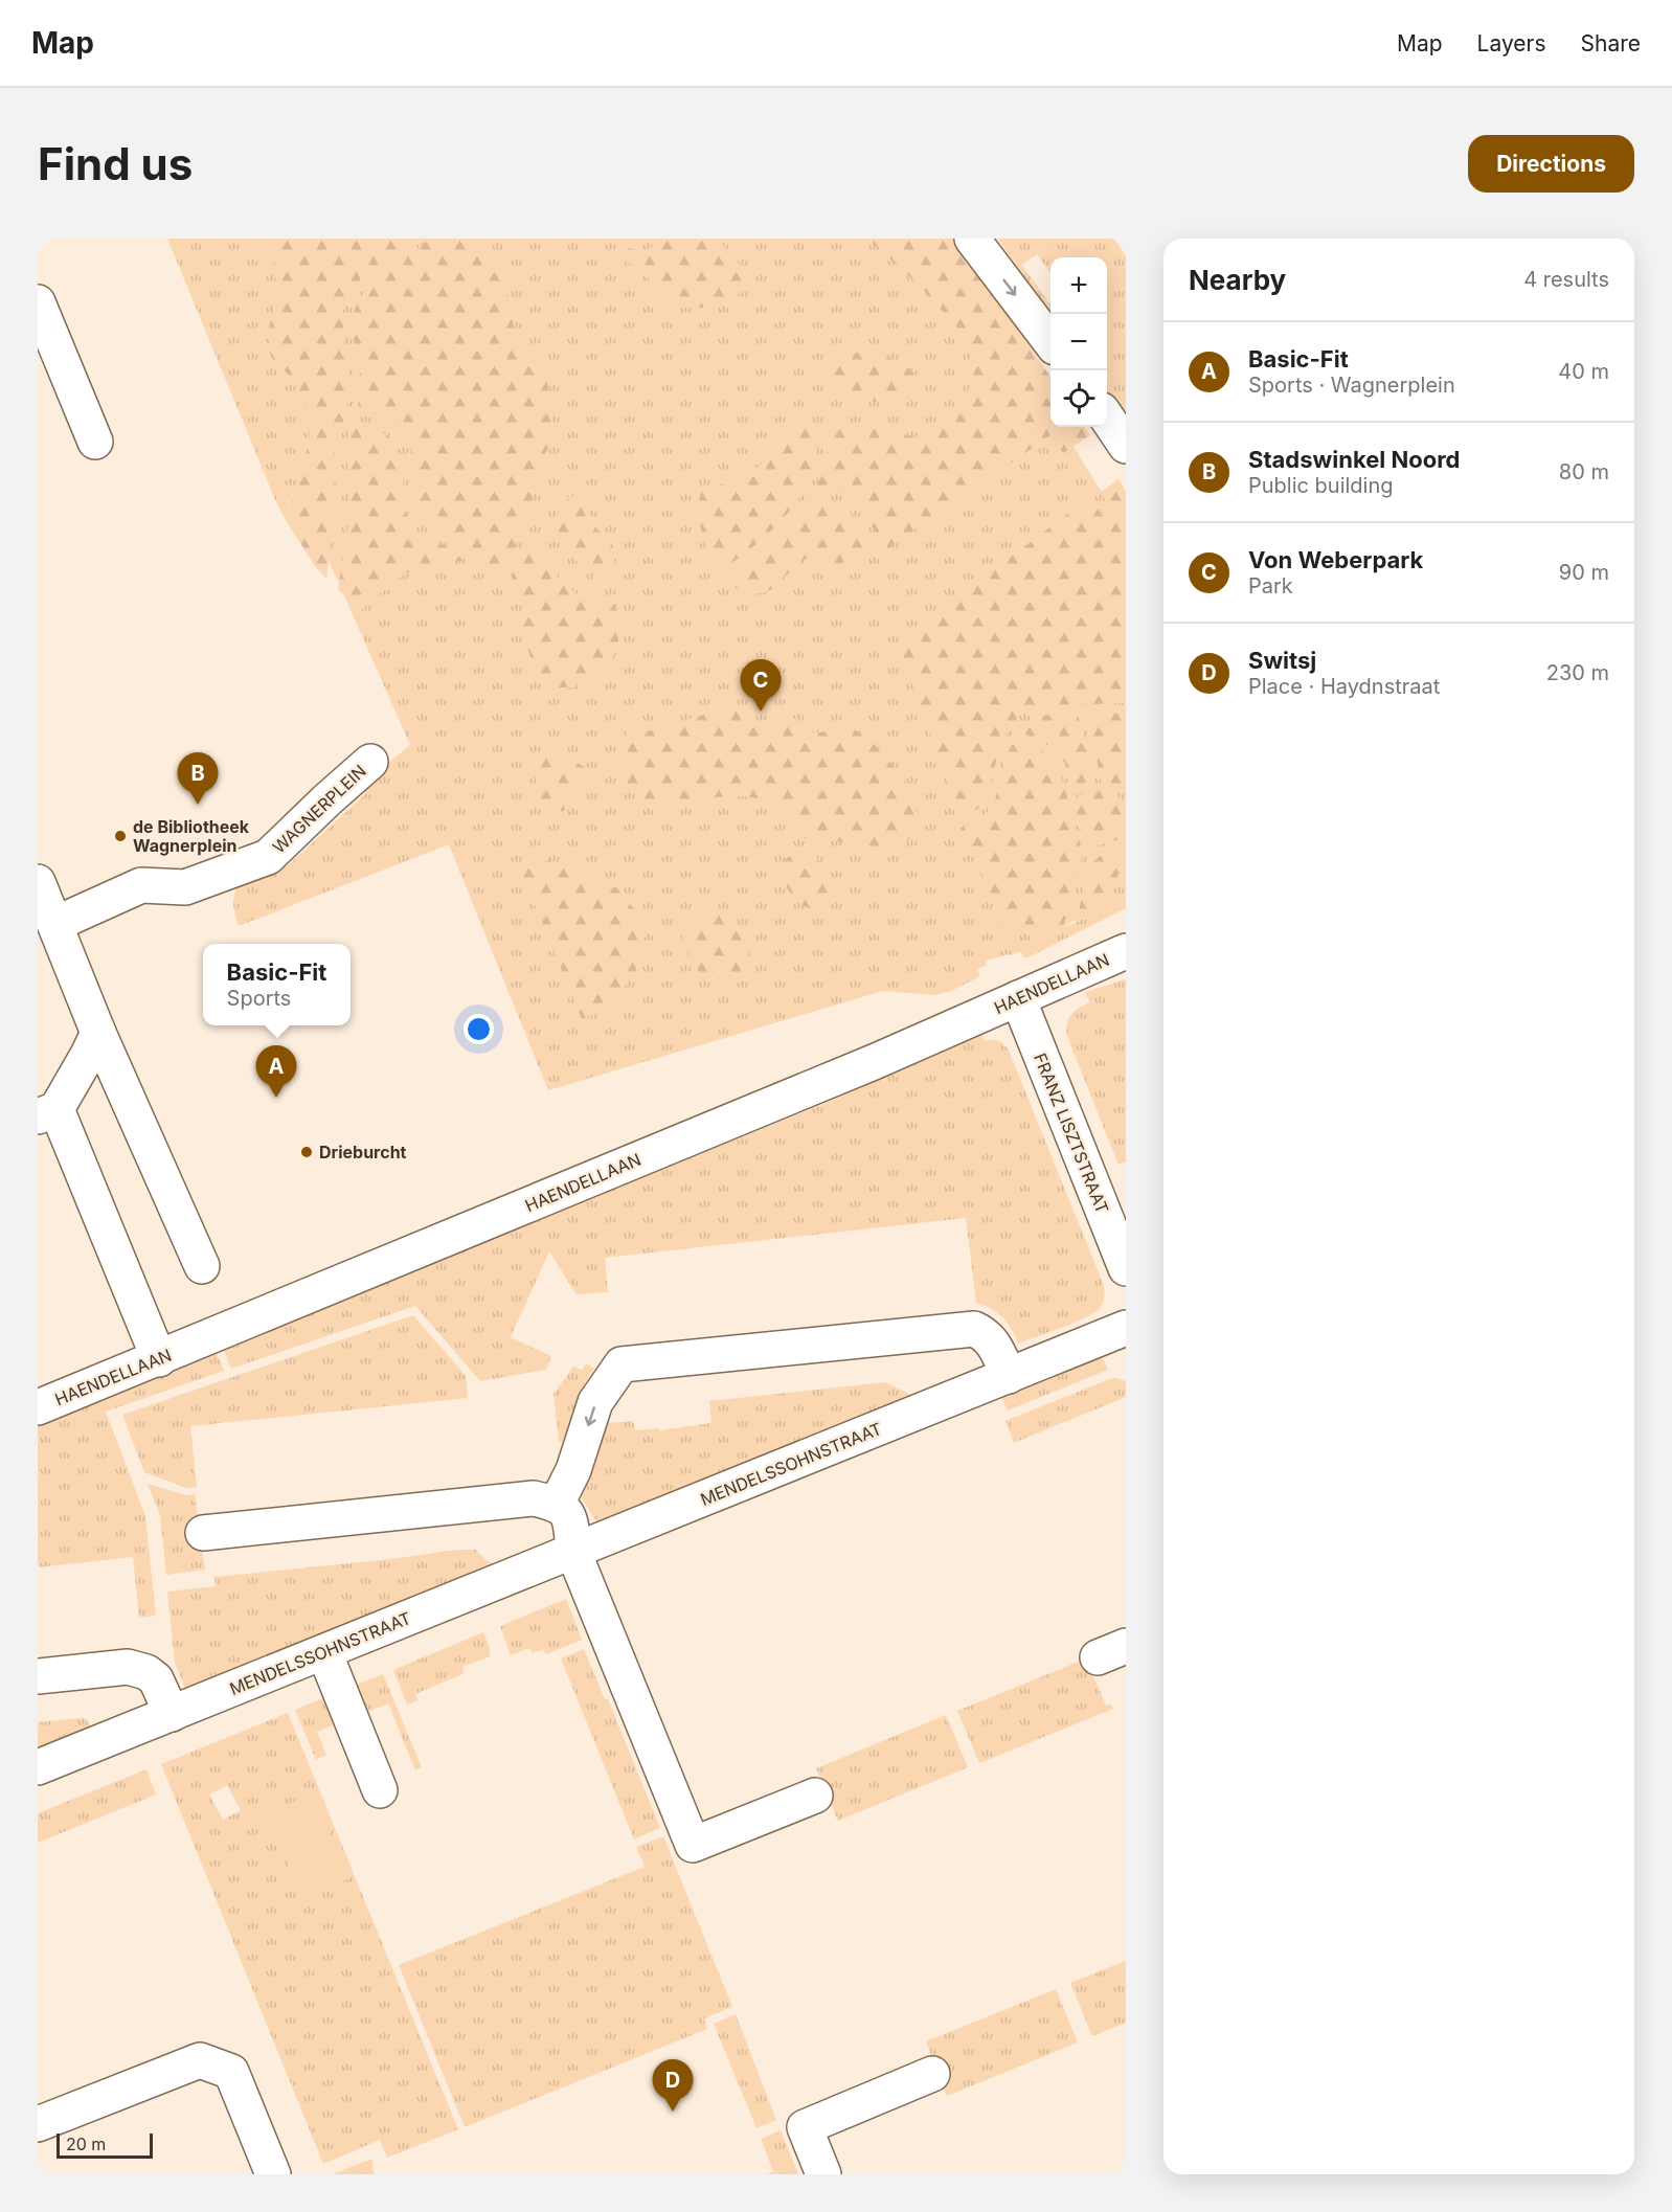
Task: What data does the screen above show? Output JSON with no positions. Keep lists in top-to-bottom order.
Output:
{
  "streets": {
    "street": [
      "WAGNERPLEIN",
      "HAENDELLAAN",
      "FRANZ LISZTSTRAAT",
      "MENDELSSOHNSTRAAT"
    ]
  },
  "crossings": [
    ["HAENDELLAAN", "FRANZ LISZTSTRAAT"]
  ],
  "places": ["de Bibliotheek Wagnerplein", "Drieburcht"],
  "scale_bar": "20 m",
  "page": {
    "header": "Map",
    "nav": ["Map", "Layers", "Share"],
    "buttons": "Directions",
    "title": "Find us",
    "heading": ["Nearby", "4 results"],
    "map_buttons": ["+", "−"],
    "list": [
      {
        "mark": "A",
        "name": "Basic-Fit",
        "note": "Sports · Wagnerplein",
        "value": "40 m"
      },
      {
        "mark": "B",
        "name": "Stadswinkel Noord",
        "note": "Public building",
        "value": "80 m"
      },
      {
        "mark": "C",
        "name": "Von Weberpark",
        "note": "Park",
        "value": "90 m"
      },
      {
        "mark": "D",
        "name": "Switsj",
        "note": "Place · Haydnstraat",
        "value": "230 m"
      }
    ],
    "pins": [
      "C",
      "B",
      "A",
      "D"
    ],
    "popup": ["Basic-Fit", "Sports"],
    "scale": "20 m"
  }
}
